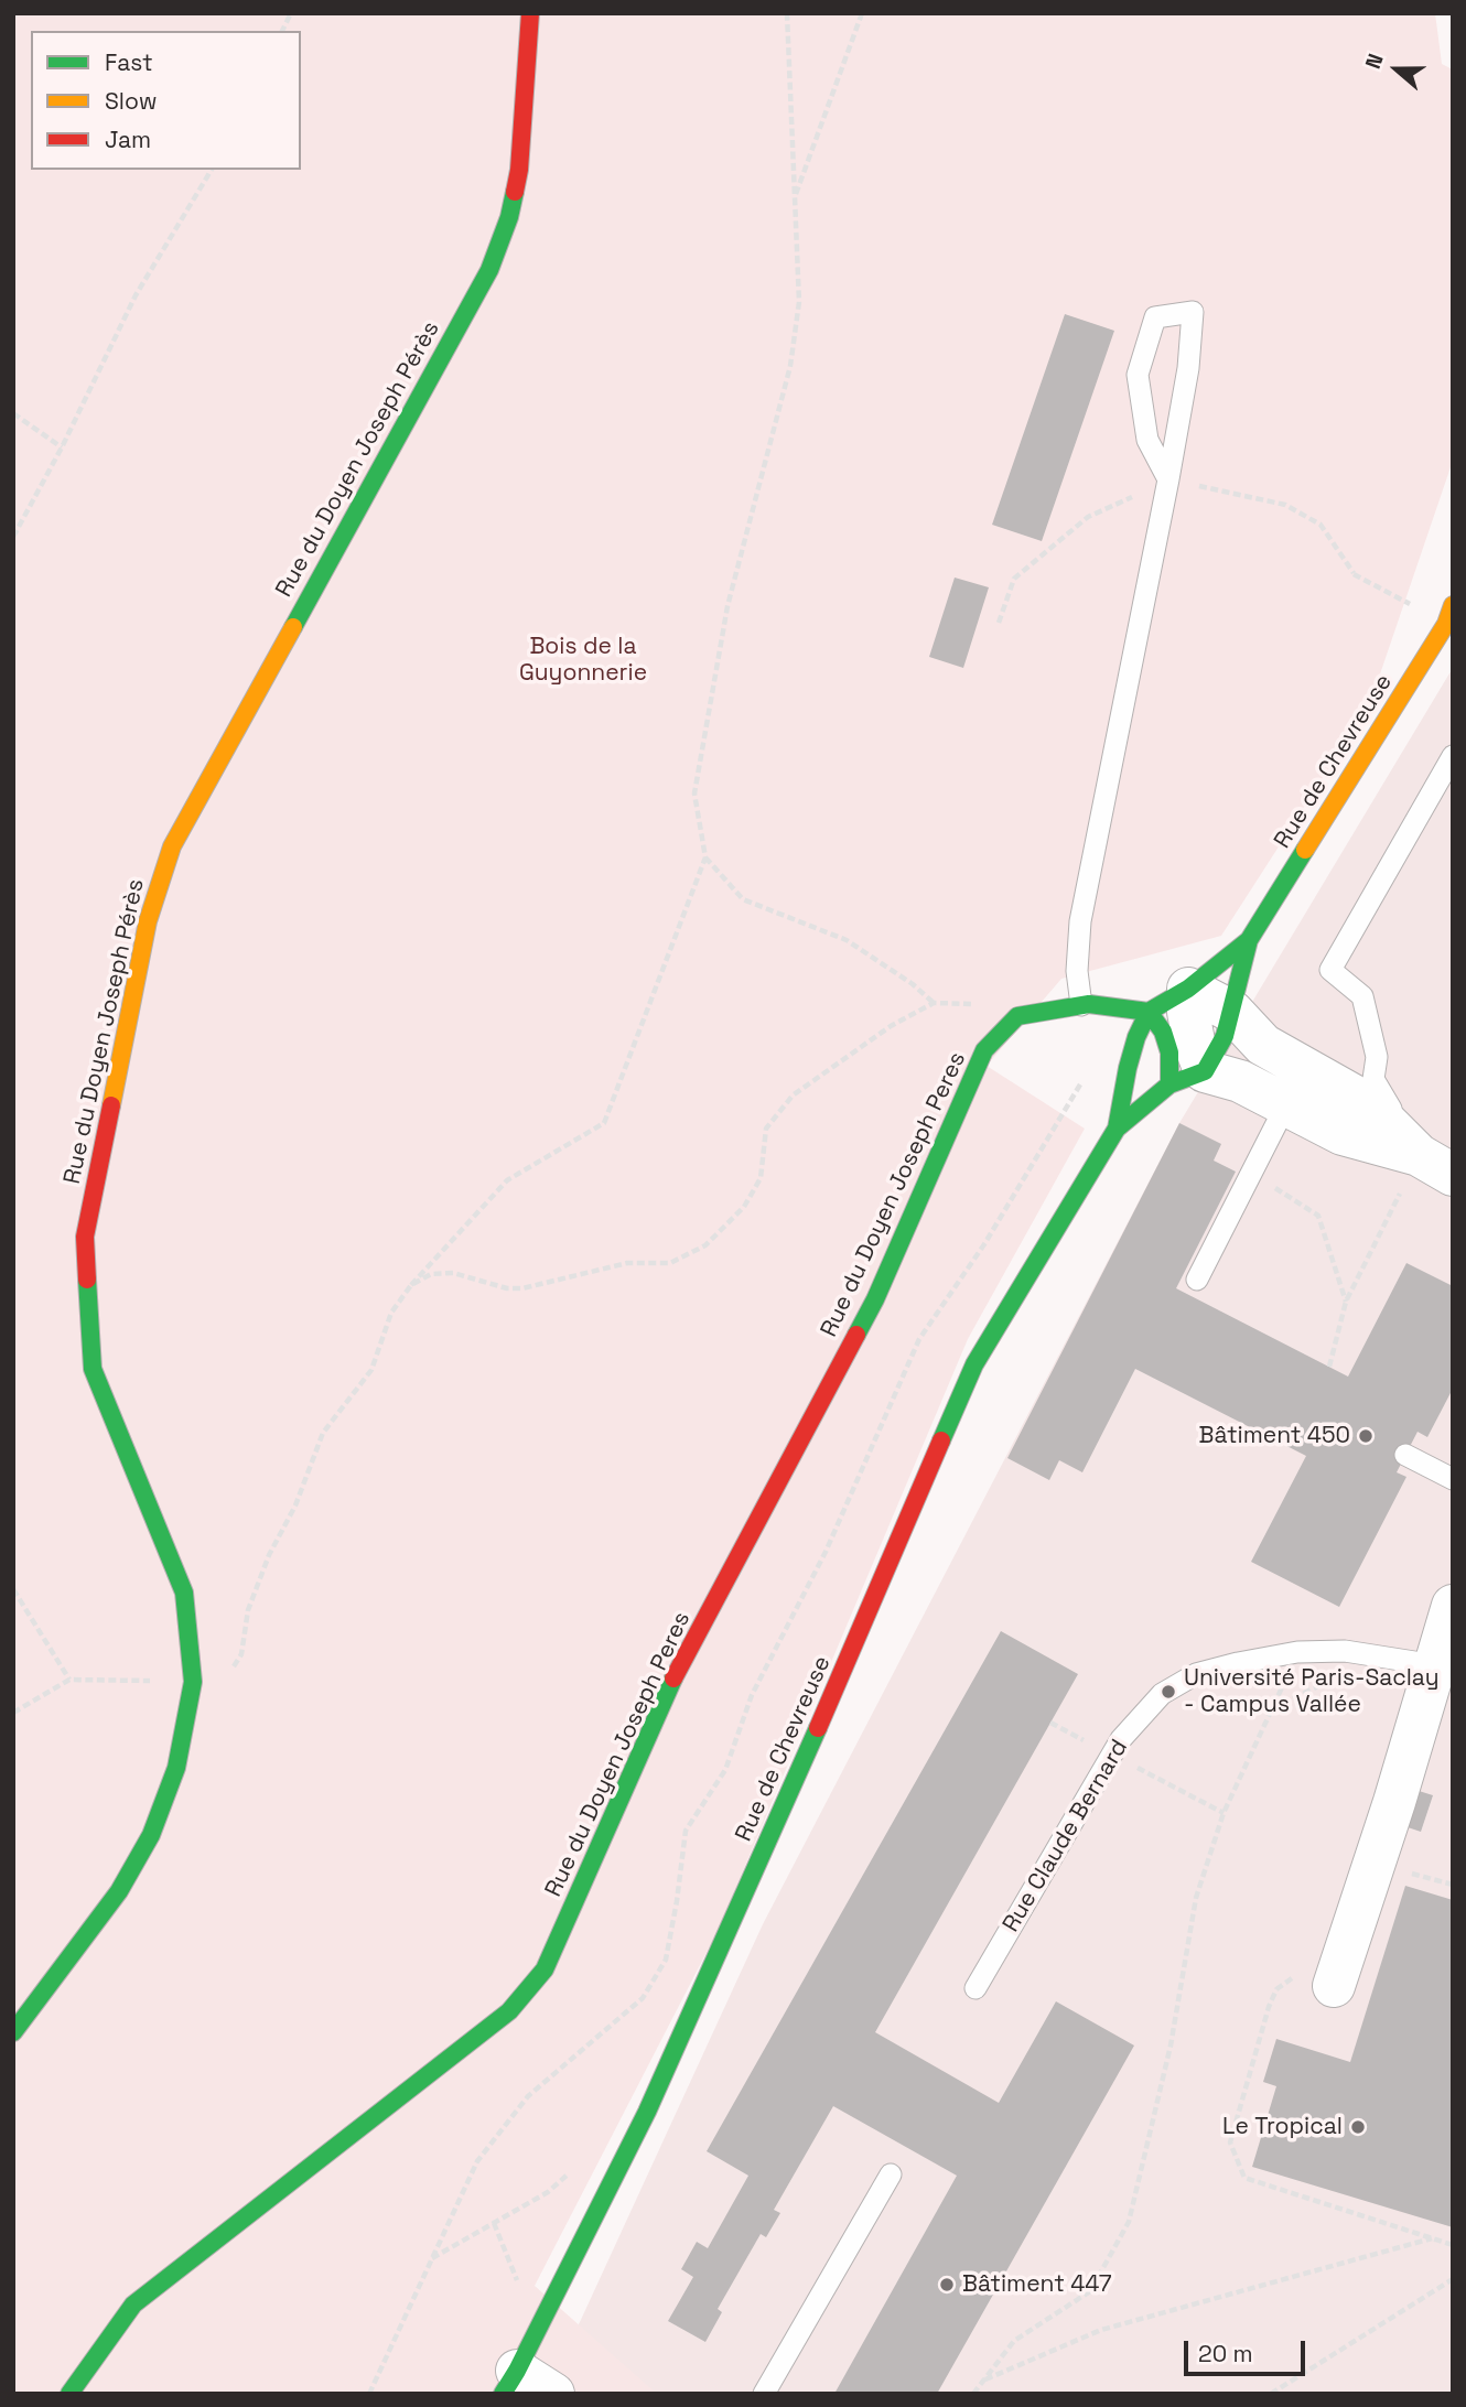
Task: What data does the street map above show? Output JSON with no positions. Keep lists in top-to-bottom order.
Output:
{
  "streets": {
    "street": ["Rue du Doyen Joseph Pérès", "Rue de Chevreuse", "Rue du Doyen Joseph Peres"],
    "lane": ["Rue Claude Bernard"]
  },
  "parks": ["Bois de la Guyonnerie"],
  "places": [
    "Bâtiment 450",
    "Université Paris-Saclay - Campus Vallée",
    "Le Tropical",
    "Bâtiment 447"
  ],
  "legend": ["Fast", "Slow", "Jam"],
  "scale_bar": "20 m",
  "north": "left"
}
